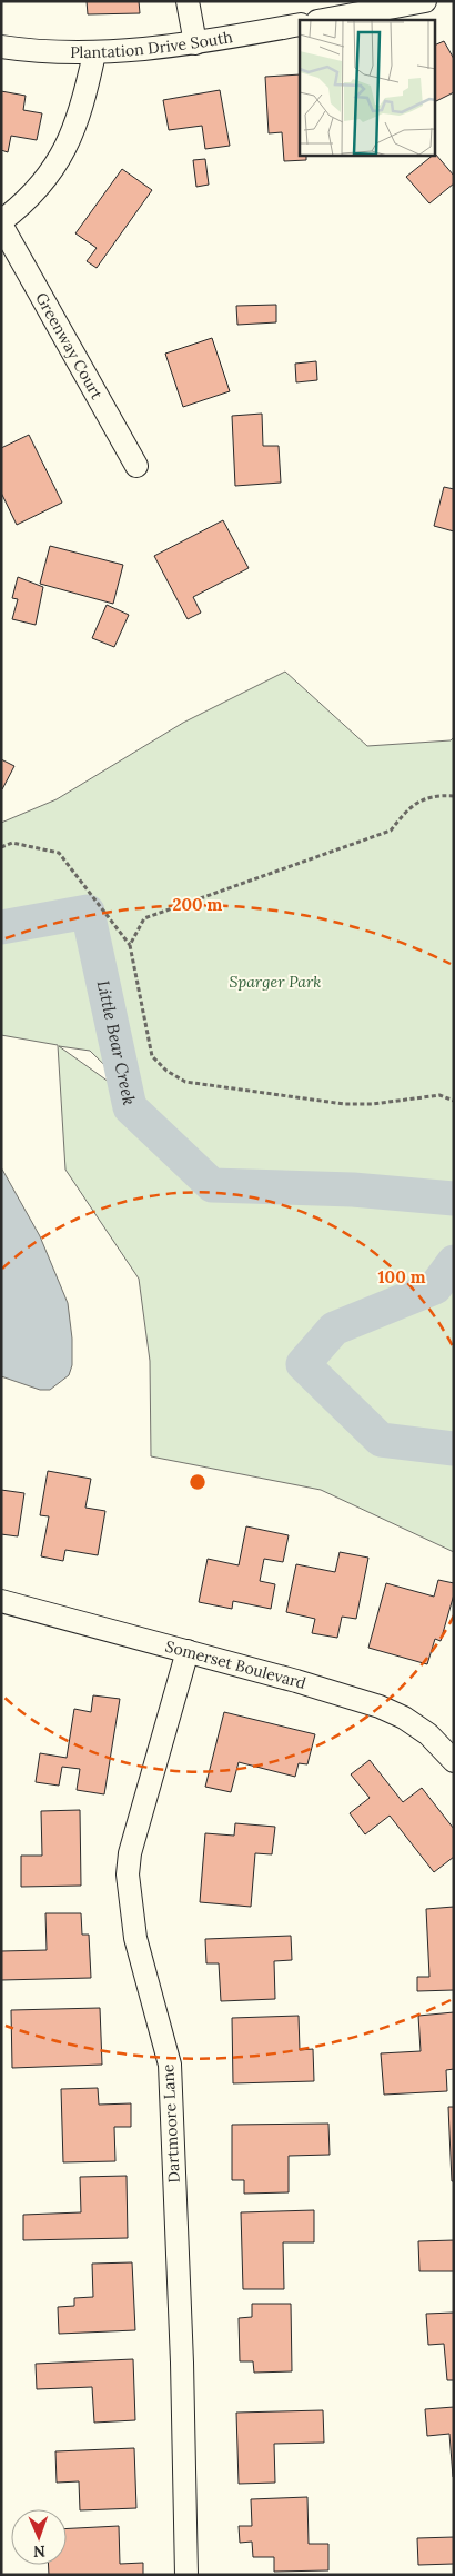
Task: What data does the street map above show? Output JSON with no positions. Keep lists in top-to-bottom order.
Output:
{
  "streets": {
    "street": [
      "Plantation Drive South",
      "Greenway Court",
      "Somerset Boulevard",
      "Dartmoore Lane"
    ]
  },
  "crossings": [
    ["Somerset Boulevard", "Dartmoore Lane"]
  ],
  "water": ["Little Bear Creek"],
  "parks": ["Sparger Park"],
  "north": "bottom",
  "rings": ["200 m", "100 m"]
}
